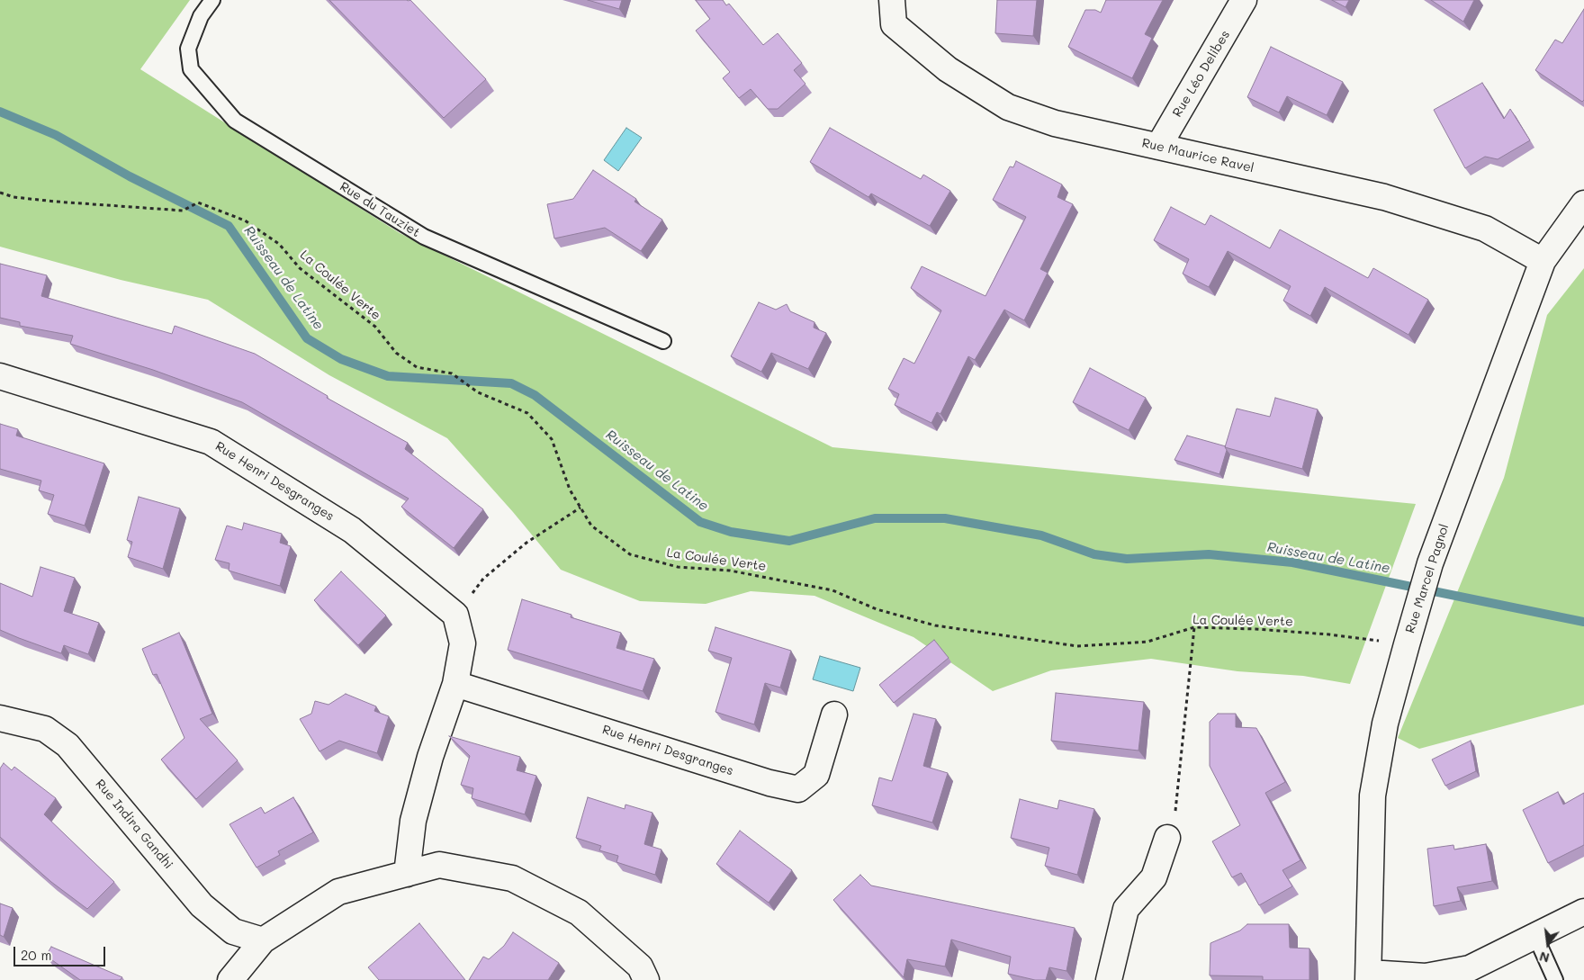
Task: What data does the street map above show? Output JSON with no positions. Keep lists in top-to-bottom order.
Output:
{
  "streets": {
    "street": [
      "Rue Léo Delibes",
      "Rue Maurice Ravel",
      "Rue Henri Desgranges",
      "Rue Marcel Pagnol",
      "Rue Indira Gandhi"
    ],
    "lane": ["Rue du Tauziet"],
    "path": ["La Coulée Verte"]
  },
  "crossings": [
    ["Rue Léo Delibes", "Rue Maurice Ravel"],
    ["Rue Maurice Ravel", "Rue Marcel Pagnol"],
    ["La Coulée Verte", "Rue Marcel Pagnol"]
  ],
  "water": ["Ruisseau de Latine"],
  "scale_bar": "20 m",
  "north": "bottom"
}
